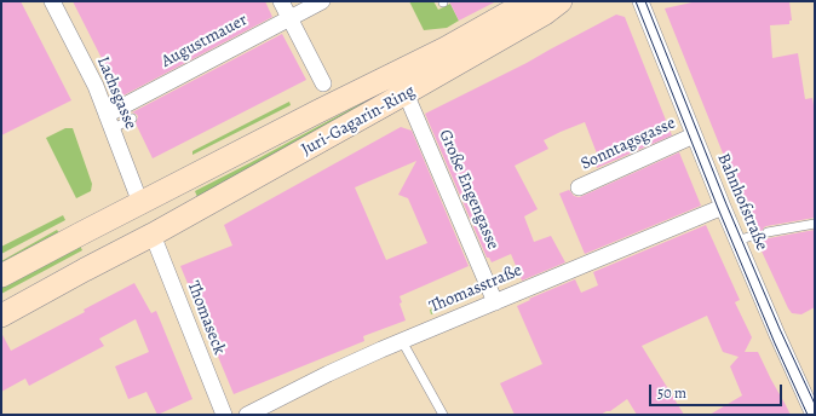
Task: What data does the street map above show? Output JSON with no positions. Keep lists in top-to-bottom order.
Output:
{
  "streets": {
    "street": [
      "Augustmauer",
      "Lachsgasse",
      "Juri-Gagarin-Ring",
      "Sonntagsgasse",
      "Große Engengasse",
      "Bahnhofstraße",
      "Thomasstraße",
      "Thomaseck"
    ]
  },
  "crossings": [
    ["Augustmauer", "Lachsgasse"],
    ["Lachsgasse", "Juri-Gagarin-Ring"],
    ["Juri-Gagarin-Ring", "Große Engengasse"],
    ["Juri-Gagarin-Ring", "Thomaseck"],
    ["Sonntagsgasse", "Bahnhofstraße"],
    ["Große Engengasse", "Thomasstraße"],
    ["Bahnhofstraße", "Thomasstraße"]
  ],
  "scale_bar": "50 m"
}
